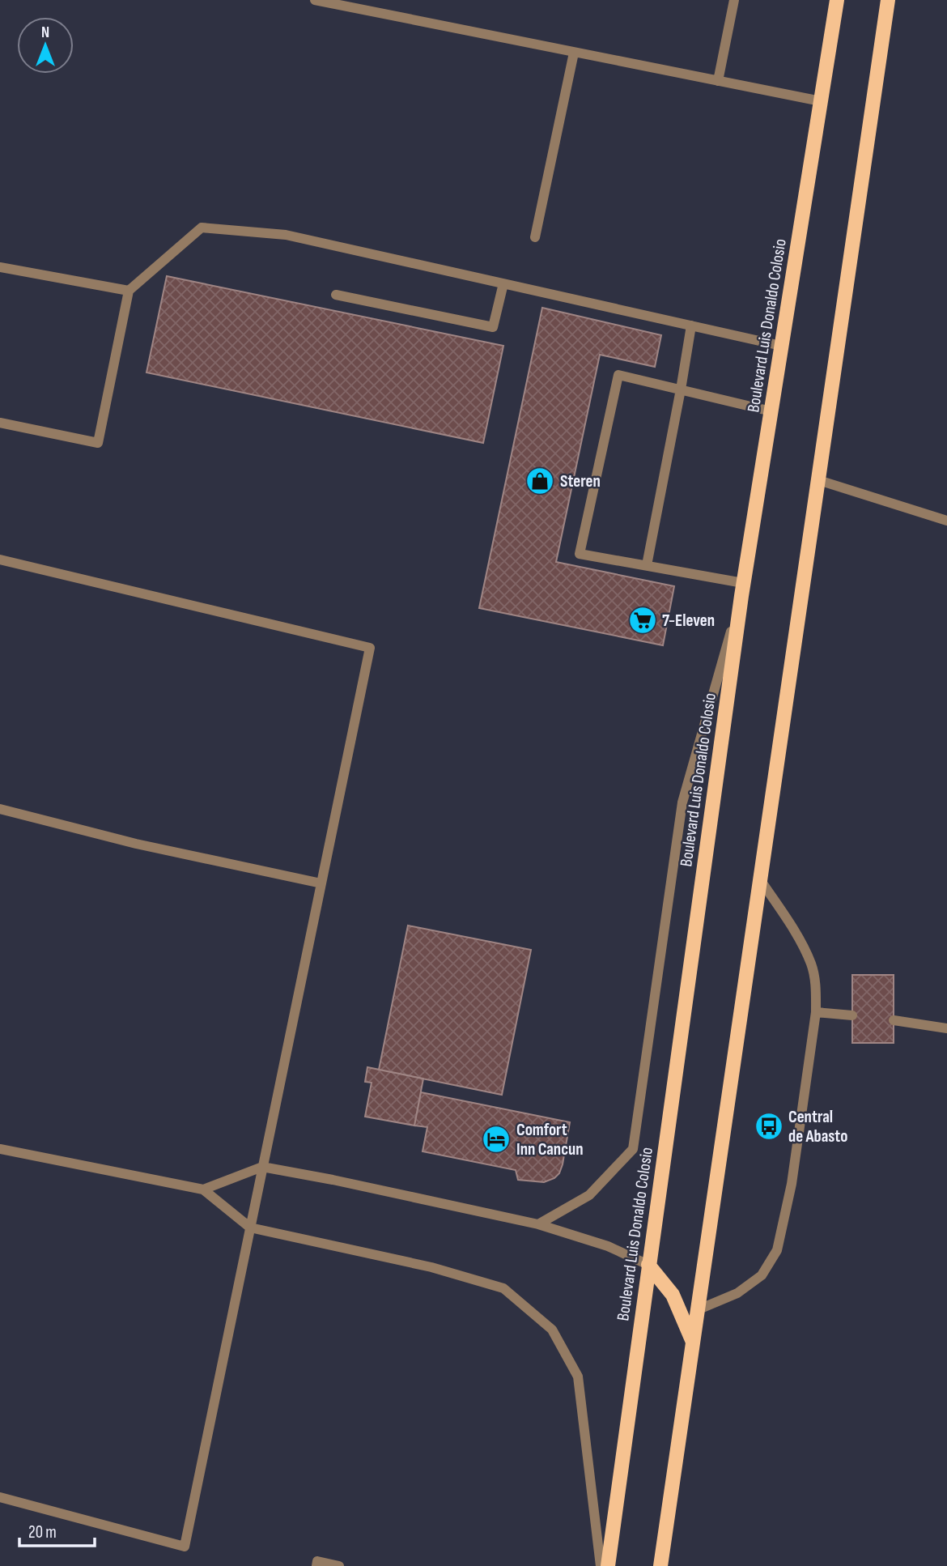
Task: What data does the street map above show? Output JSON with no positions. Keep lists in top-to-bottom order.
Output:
{
  "streets": {
    "main road": ["Boulevard Luis Donaldo Colosio"]
  },
  "places": {
    "shop": ["Steren"],
    "supermarket": ["7-Eleven"],
    "bus stop": ["Central de Abasto"],
    "hotel": ["Comfort Inn Cancun"]
  },
  "scale_bar": "20 m",
  "north": "top"
}
